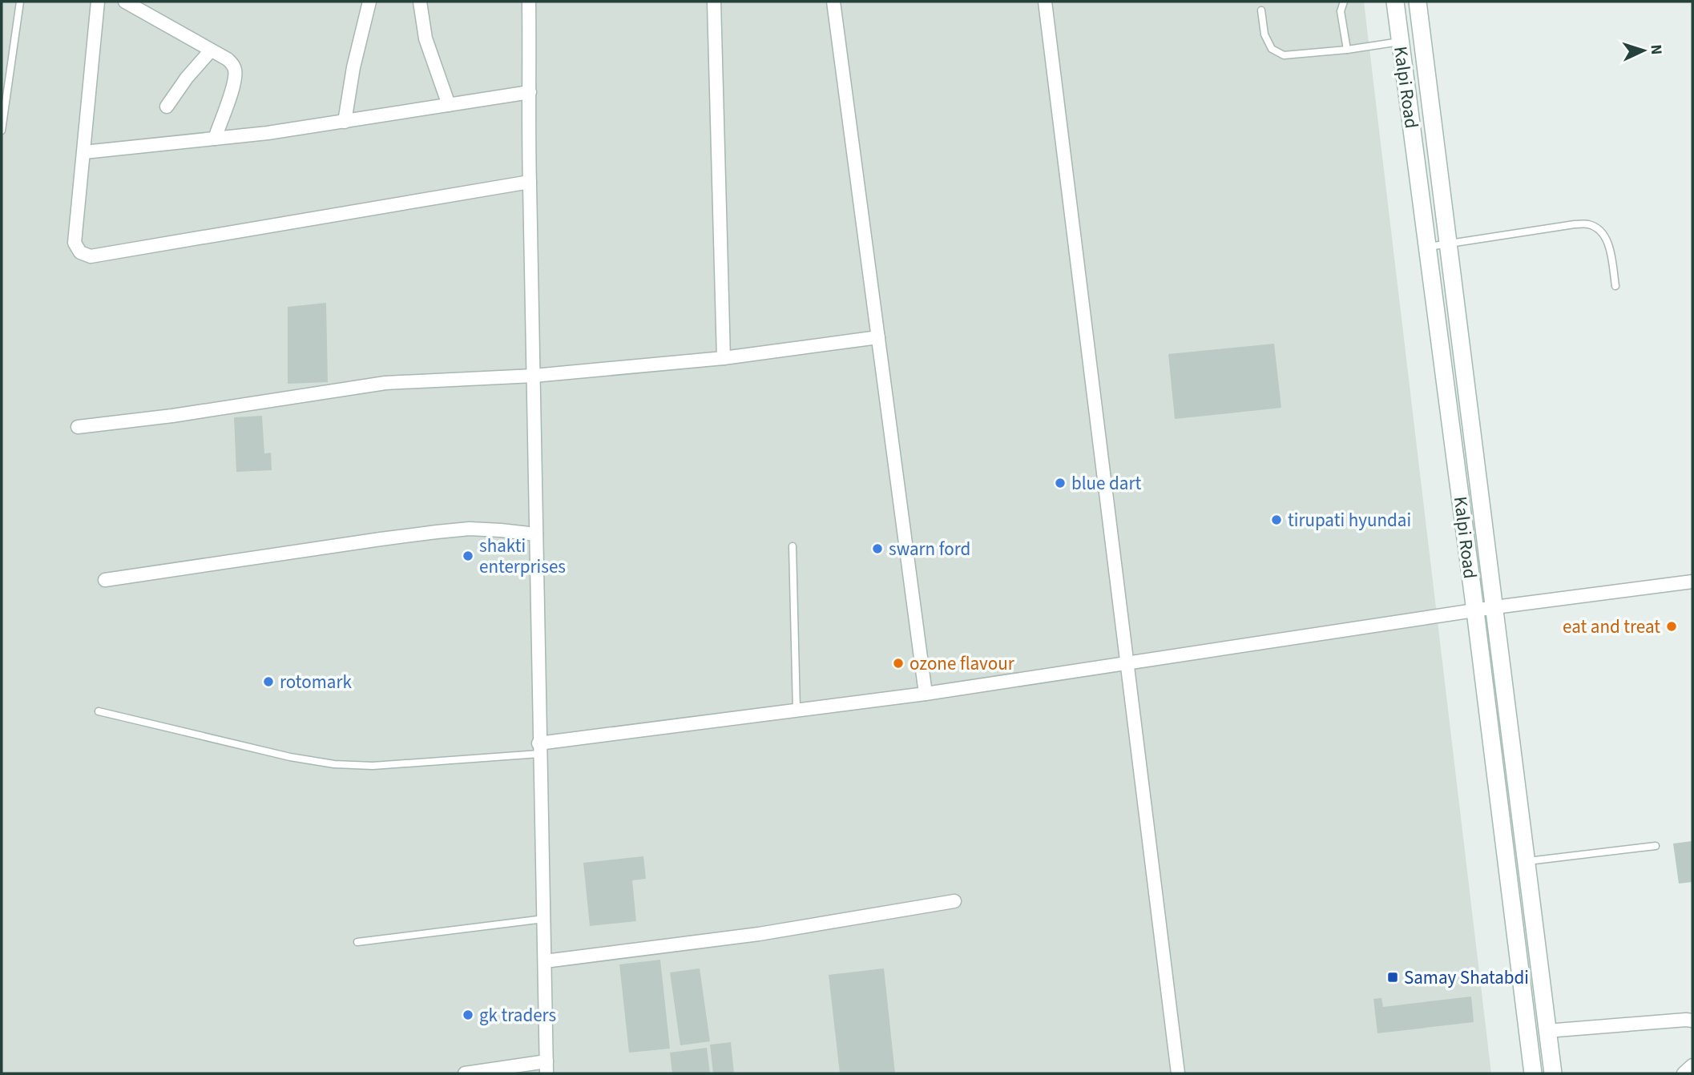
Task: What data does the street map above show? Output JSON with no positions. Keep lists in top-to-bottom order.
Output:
{
  "streets": {
    "main road": ["Kalpi Road"]
  },
  "places": {
    "other": [
      "blue dart",
      "tirupati hyundai",
      "swarn ford",
      "shakti enterprises",
      "eat and treat",
      "ozone flavour",
      "rotomark",
      "gk traders"
    ],
    "transit": ["Samay Shatabdi"]
  },
  "north": "right"
}
